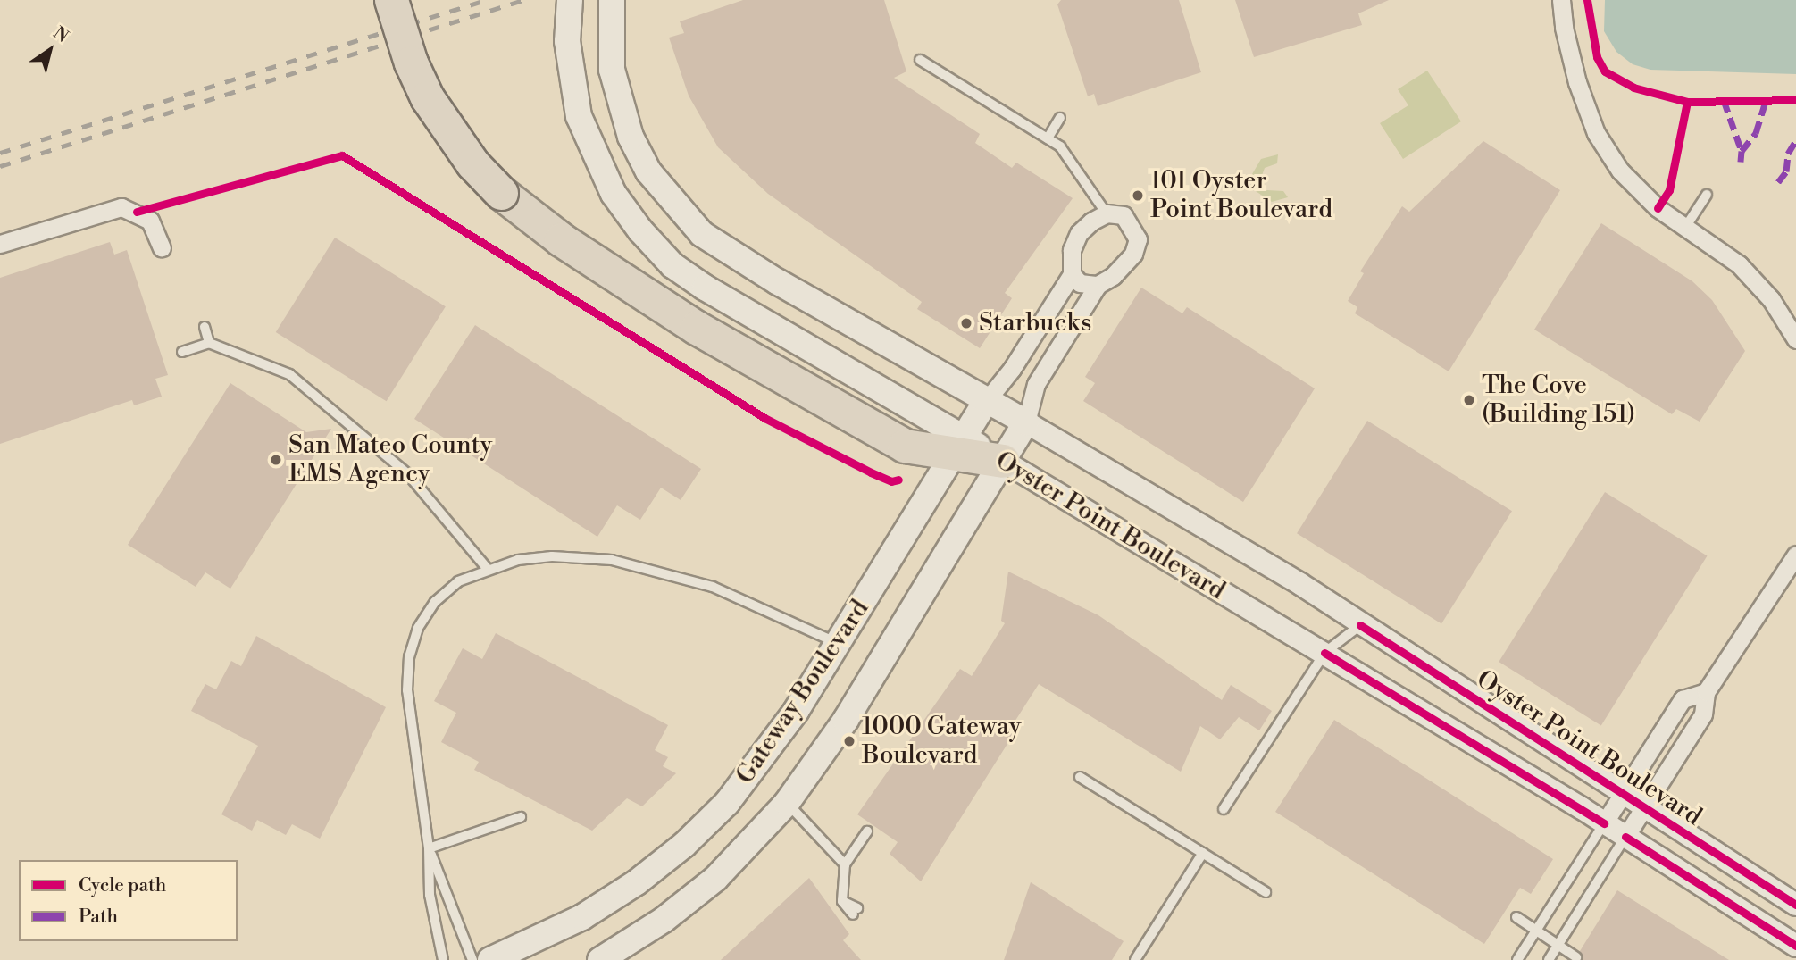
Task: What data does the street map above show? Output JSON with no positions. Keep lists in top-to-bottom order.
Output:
{
  "streets": {
    "main road": ["Oyster Point Boulevard", "Gateway Boulevard"]
  },
  "crossings": [
    ["Oyster Point Boulevard", "Gateway Boulevard"]
  ],
  "places": [
    "101 Oyster Point Boulevard",
    "Starbucks",
    "The Cove (Building 151)",
    "San Mateo County EMS Agency",
    "1000 Gateway Boulevard"
  ],
  "legend": ["Cycle path", "Path"],
  "north": "top right"
}
